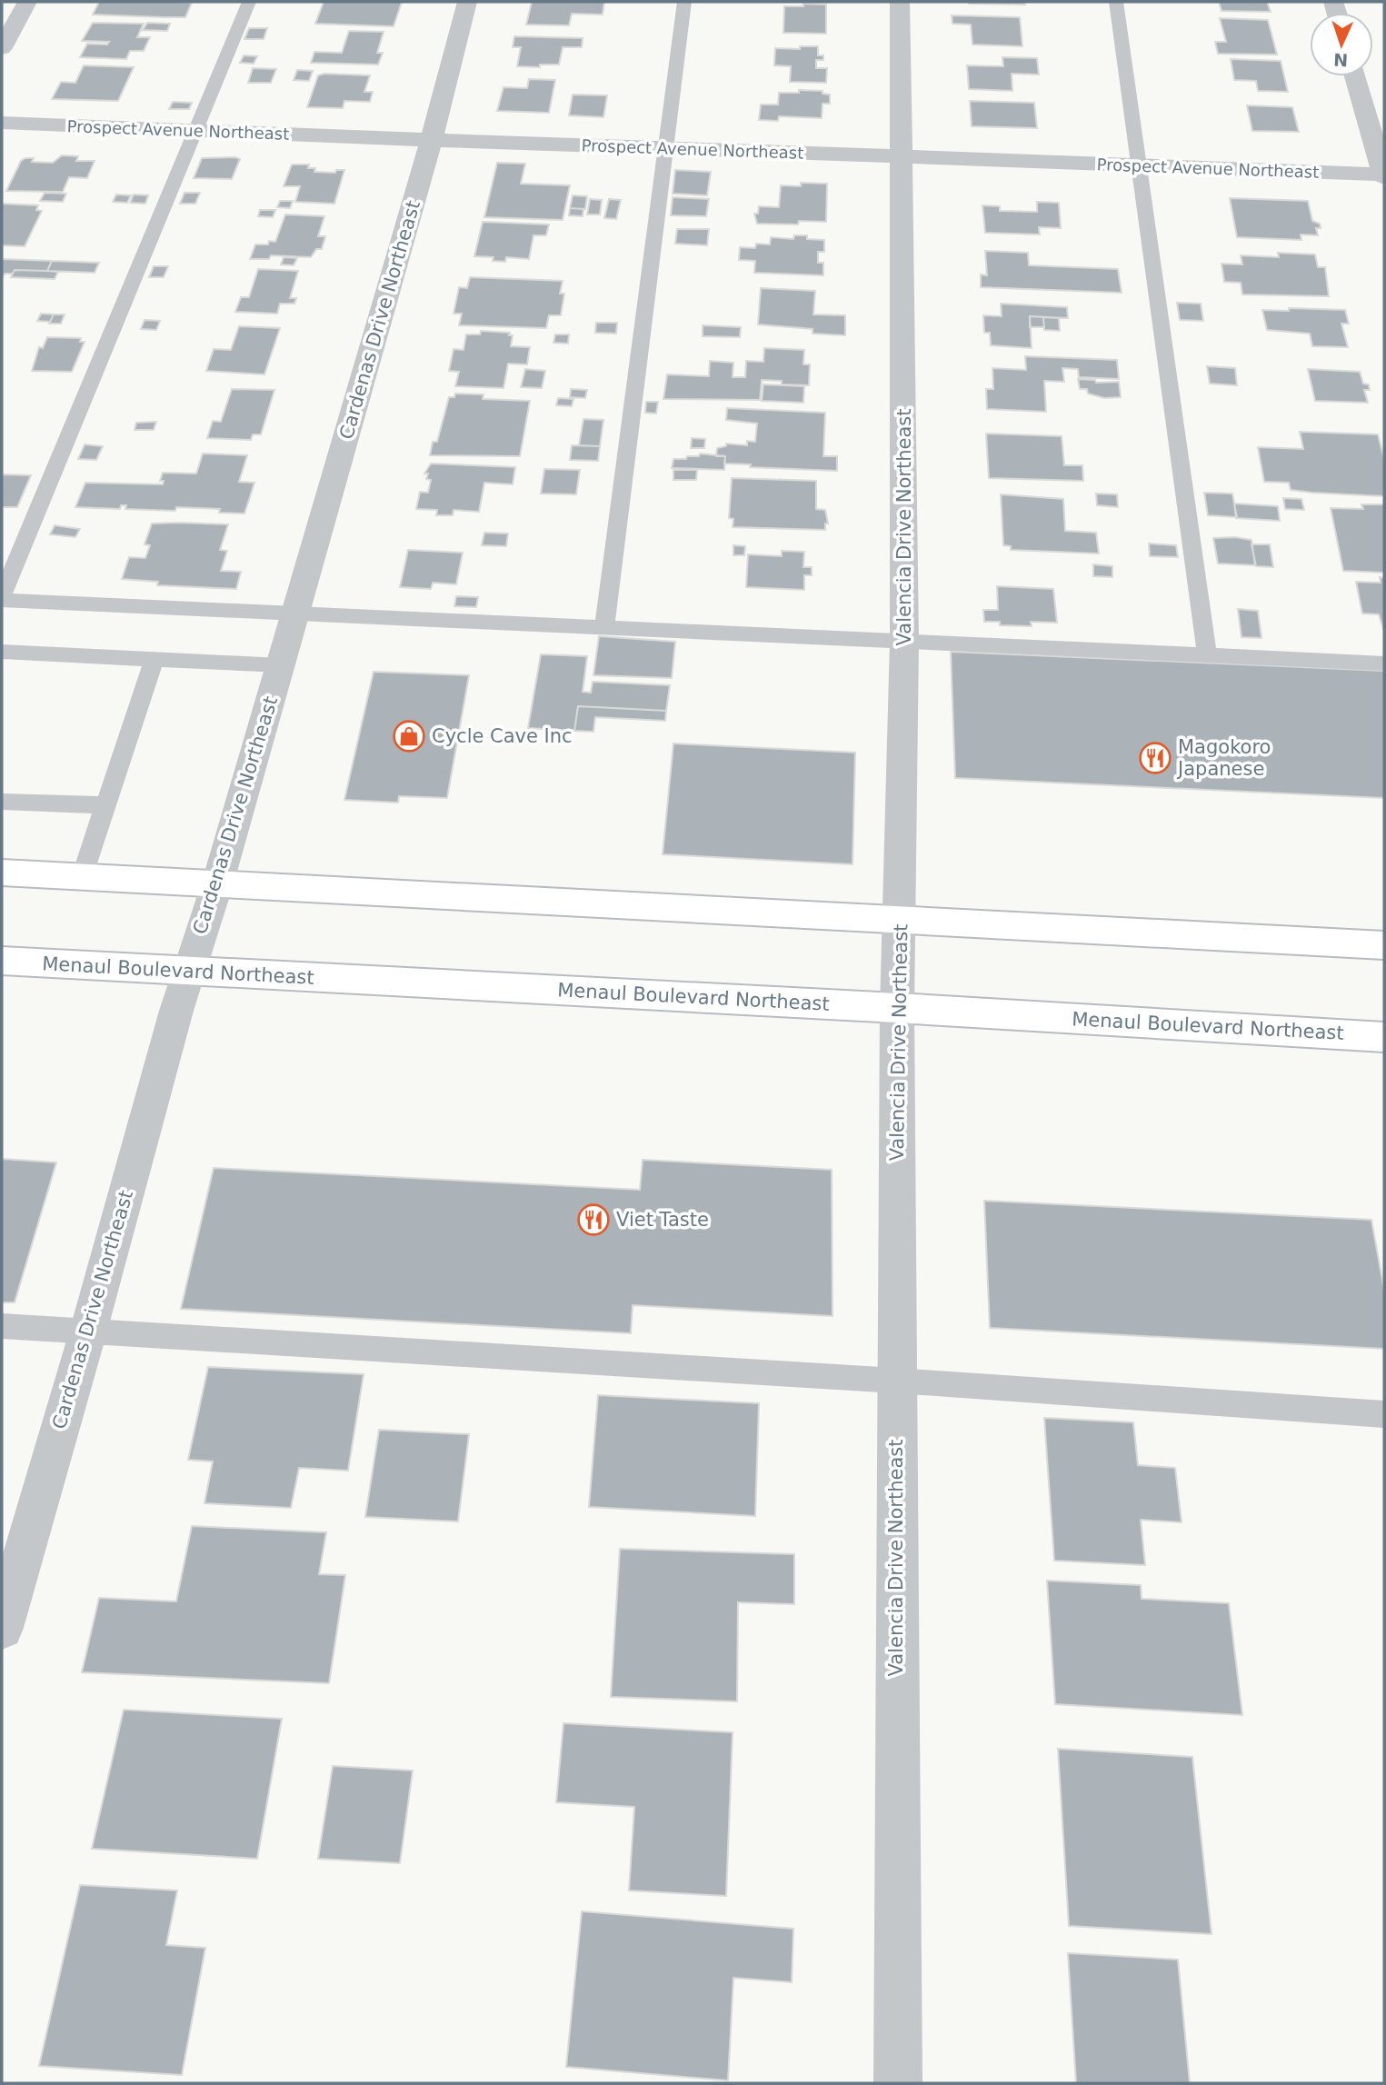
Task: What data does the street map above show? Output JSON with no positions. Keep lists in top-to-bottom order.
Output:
{
  "streets": {
    "main road": ["Menaul Boulevard Northeast"],
    "street": ["Prospect Avenue Northeast", "Cardenas Drive Northeast", "Valencia Drive Northeast"]
  },
  "crossings": [
    ["Prospect Avenue Northeast", "Cardenas Drive Northeast"],
    ["Prospect Avenue Northeast", "Valencia Drive Northeast"],
    ["Cardenas Drive Northeast", "Menaul Boulevard Northeast"],
    ["Valencia Drive Northeast", "Menaul Boulevard Northeast"]
  ],
  "places": {
    "shop": ["Cycle Cave Inc"],
    "restaurant": ["Magokoro Japanese", "Viet Taste"]
  },
  "north": "bottom"
}
